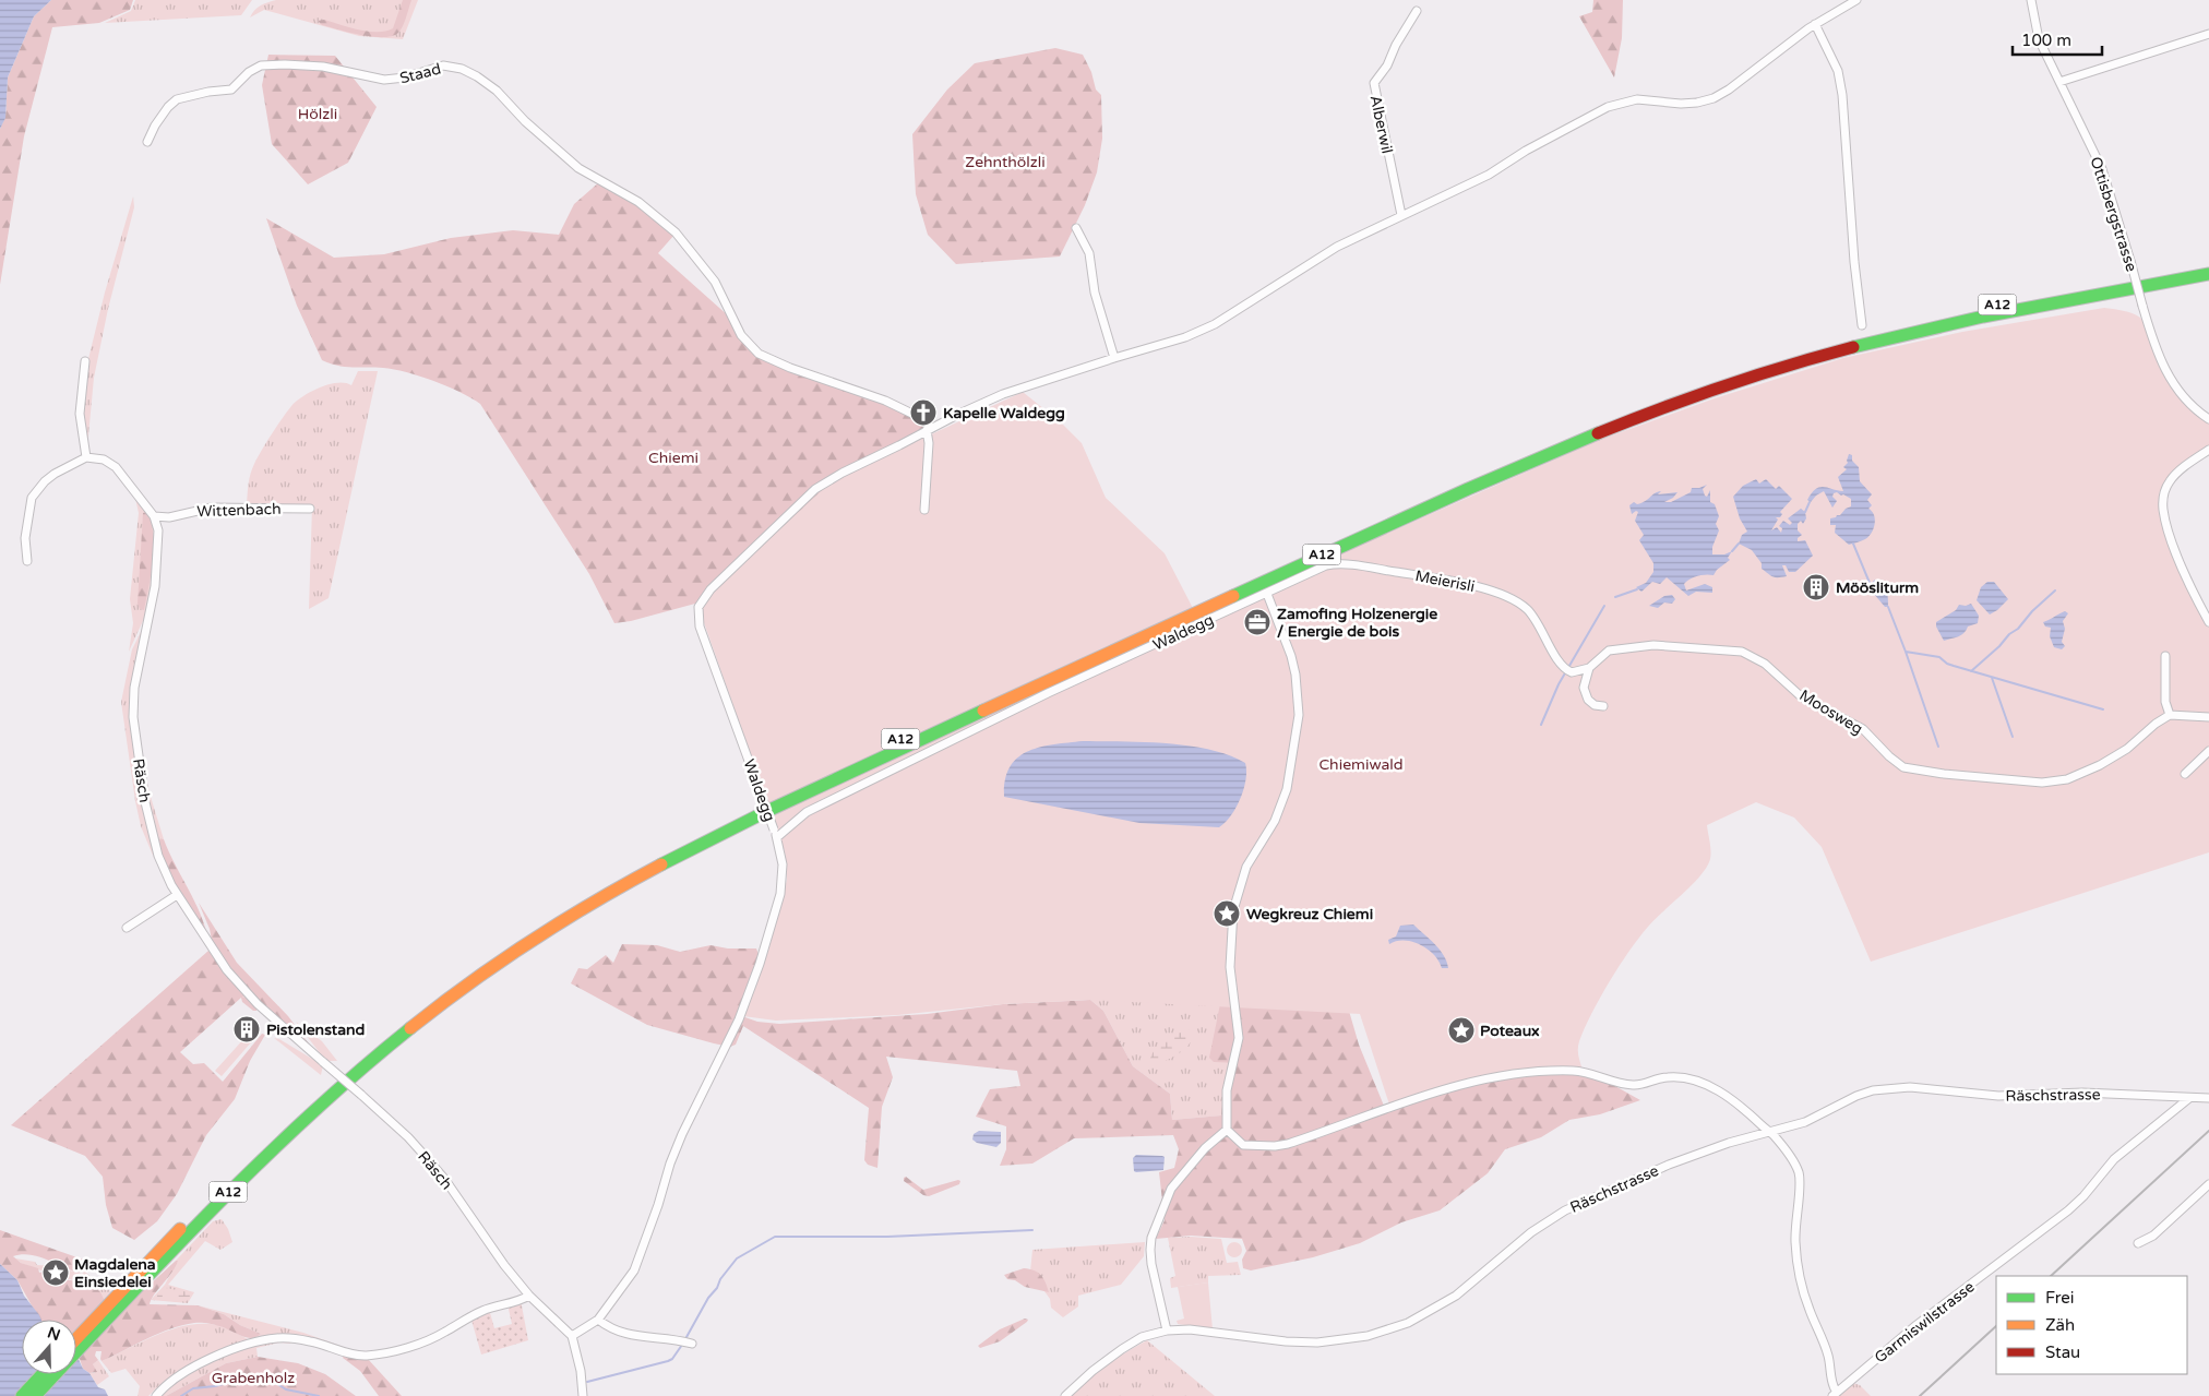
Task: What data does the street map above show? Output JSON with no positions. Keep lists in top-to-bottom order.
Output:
{
  "streets": {
    "highway": ["A12"],
    "street": [
      "Staad",
      "Alberwil",
      "Ottisbergstrasse",
      "Wittenbach",
      "Meierisli",
      "Waldegg",
      "Moosweg",
      "Räsch",
      "Räschstrasse",
      "Garmiswilstrasse"
    ]
  },
  "crossings": [
    ["Staad", "Waldegg"],
    ["Alberwil", "Waldegg"],
    ["Meierisli", "Waldegg"],
    ["Räschstrasse", "Garmiswilstrasse"]
  ],
  "parks": [
    "Hölzli",
    "Zehnthölzli",
    "Chiemi",
    "Chiemiwald",
    "Grabenholz"
  ],
  "places": {
    "church": ["Kapelle Waldegg"],
    "building": ["Möösliturm", "Pistolenstand"],
    "office": ["Zamofing Holzenergie / Energie de bois"],
    "place": ["Wegkreuz Chiemi", "Poteaux", "Magdalena Einsiedelei"]
  },
  "legend": ["Frei", "Zäh", "Stau"],
  "scale_bar": "100 m",
  "north": "top"
}
